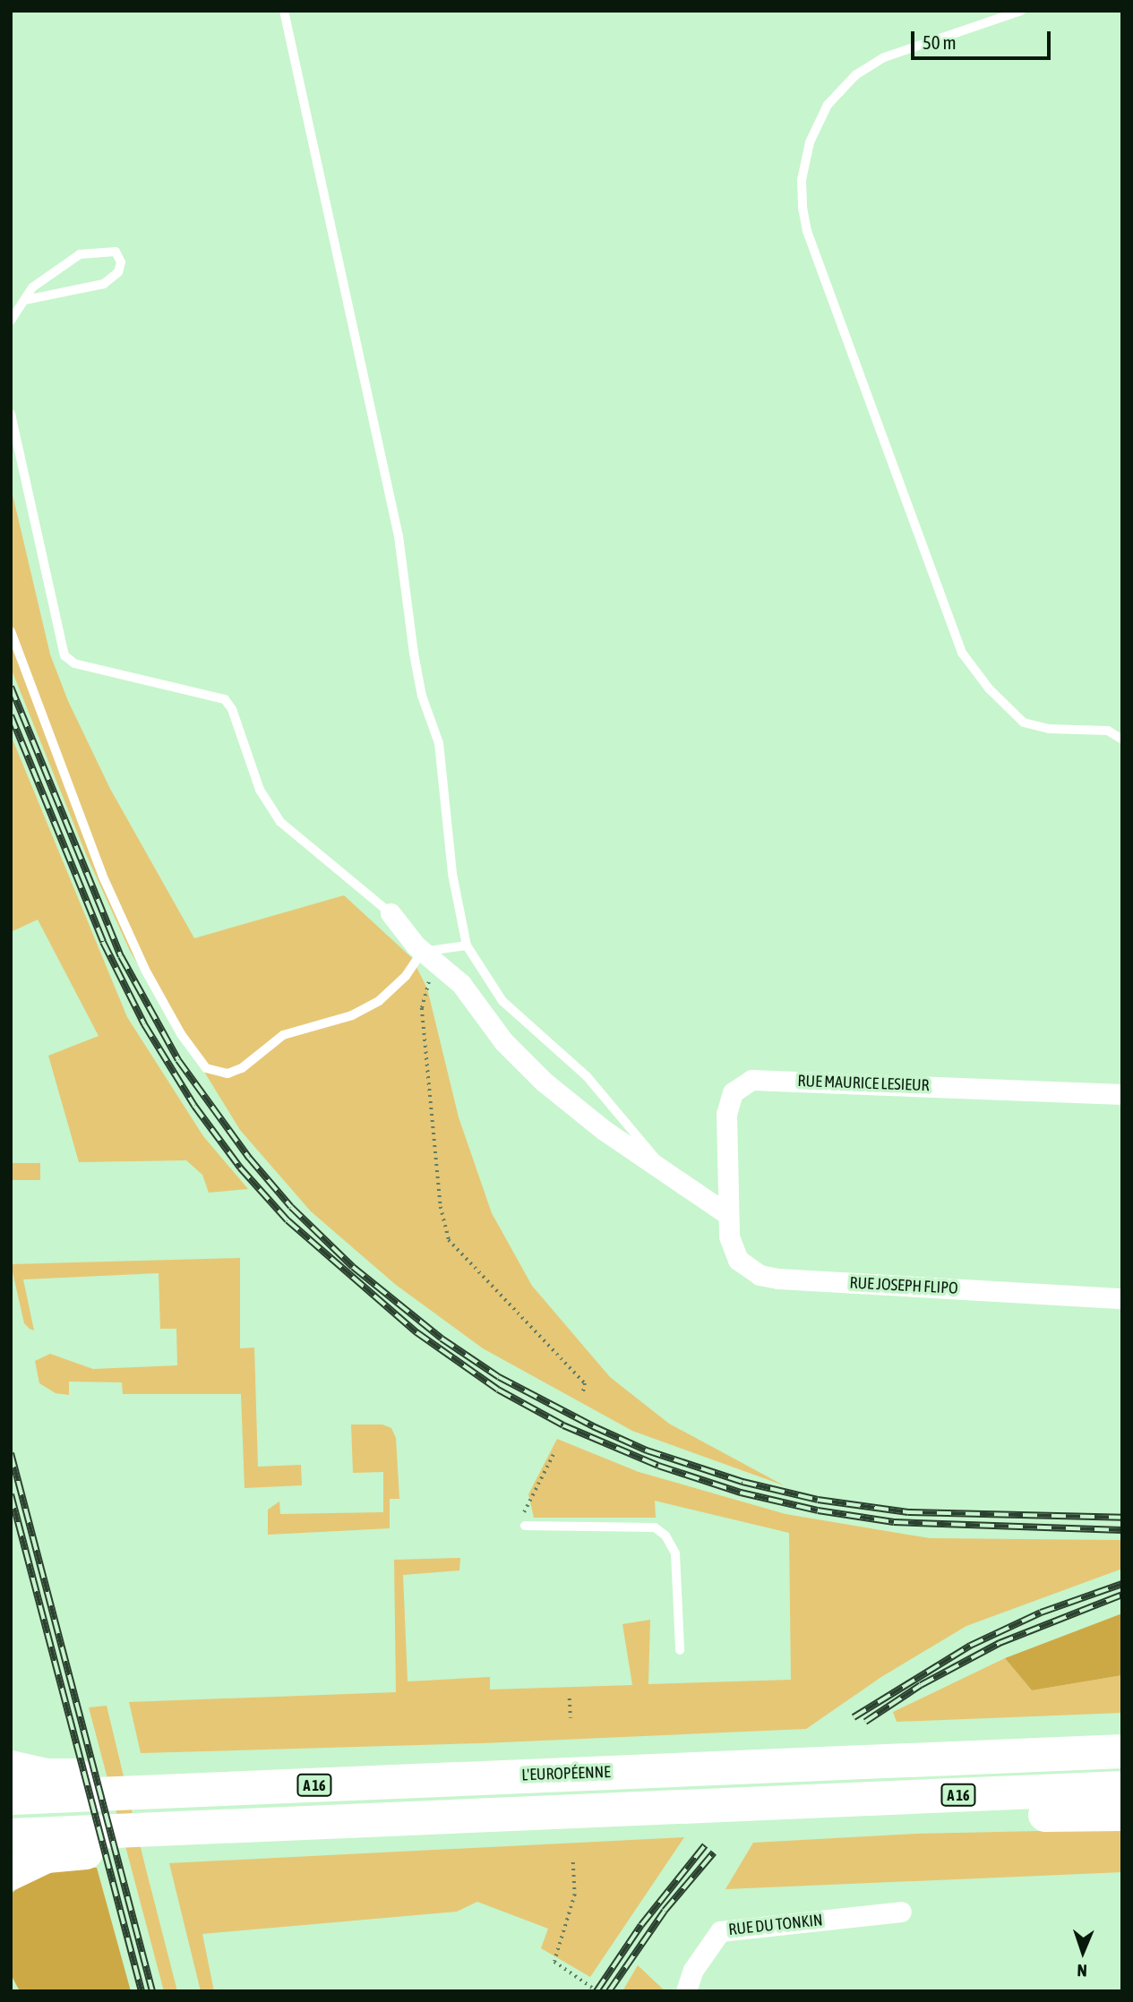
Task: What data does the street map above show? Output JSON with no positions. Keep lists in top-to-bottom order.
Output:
{
  "streets": {
    "highway": ["L'EUROPÉENNE", "A 16"],
    "street": ["RUE MAURICE LESIEUR", "RUE JOSEPH FLIPO", "RUE DU TONKIN"]
  },
  "crossings": [
    ["RUE MAURICE LESIEUR", "RUE JOSEPH FLIPO"]
  ],
  "scale_bar": "50 m",
  "north": "bottom"
}
